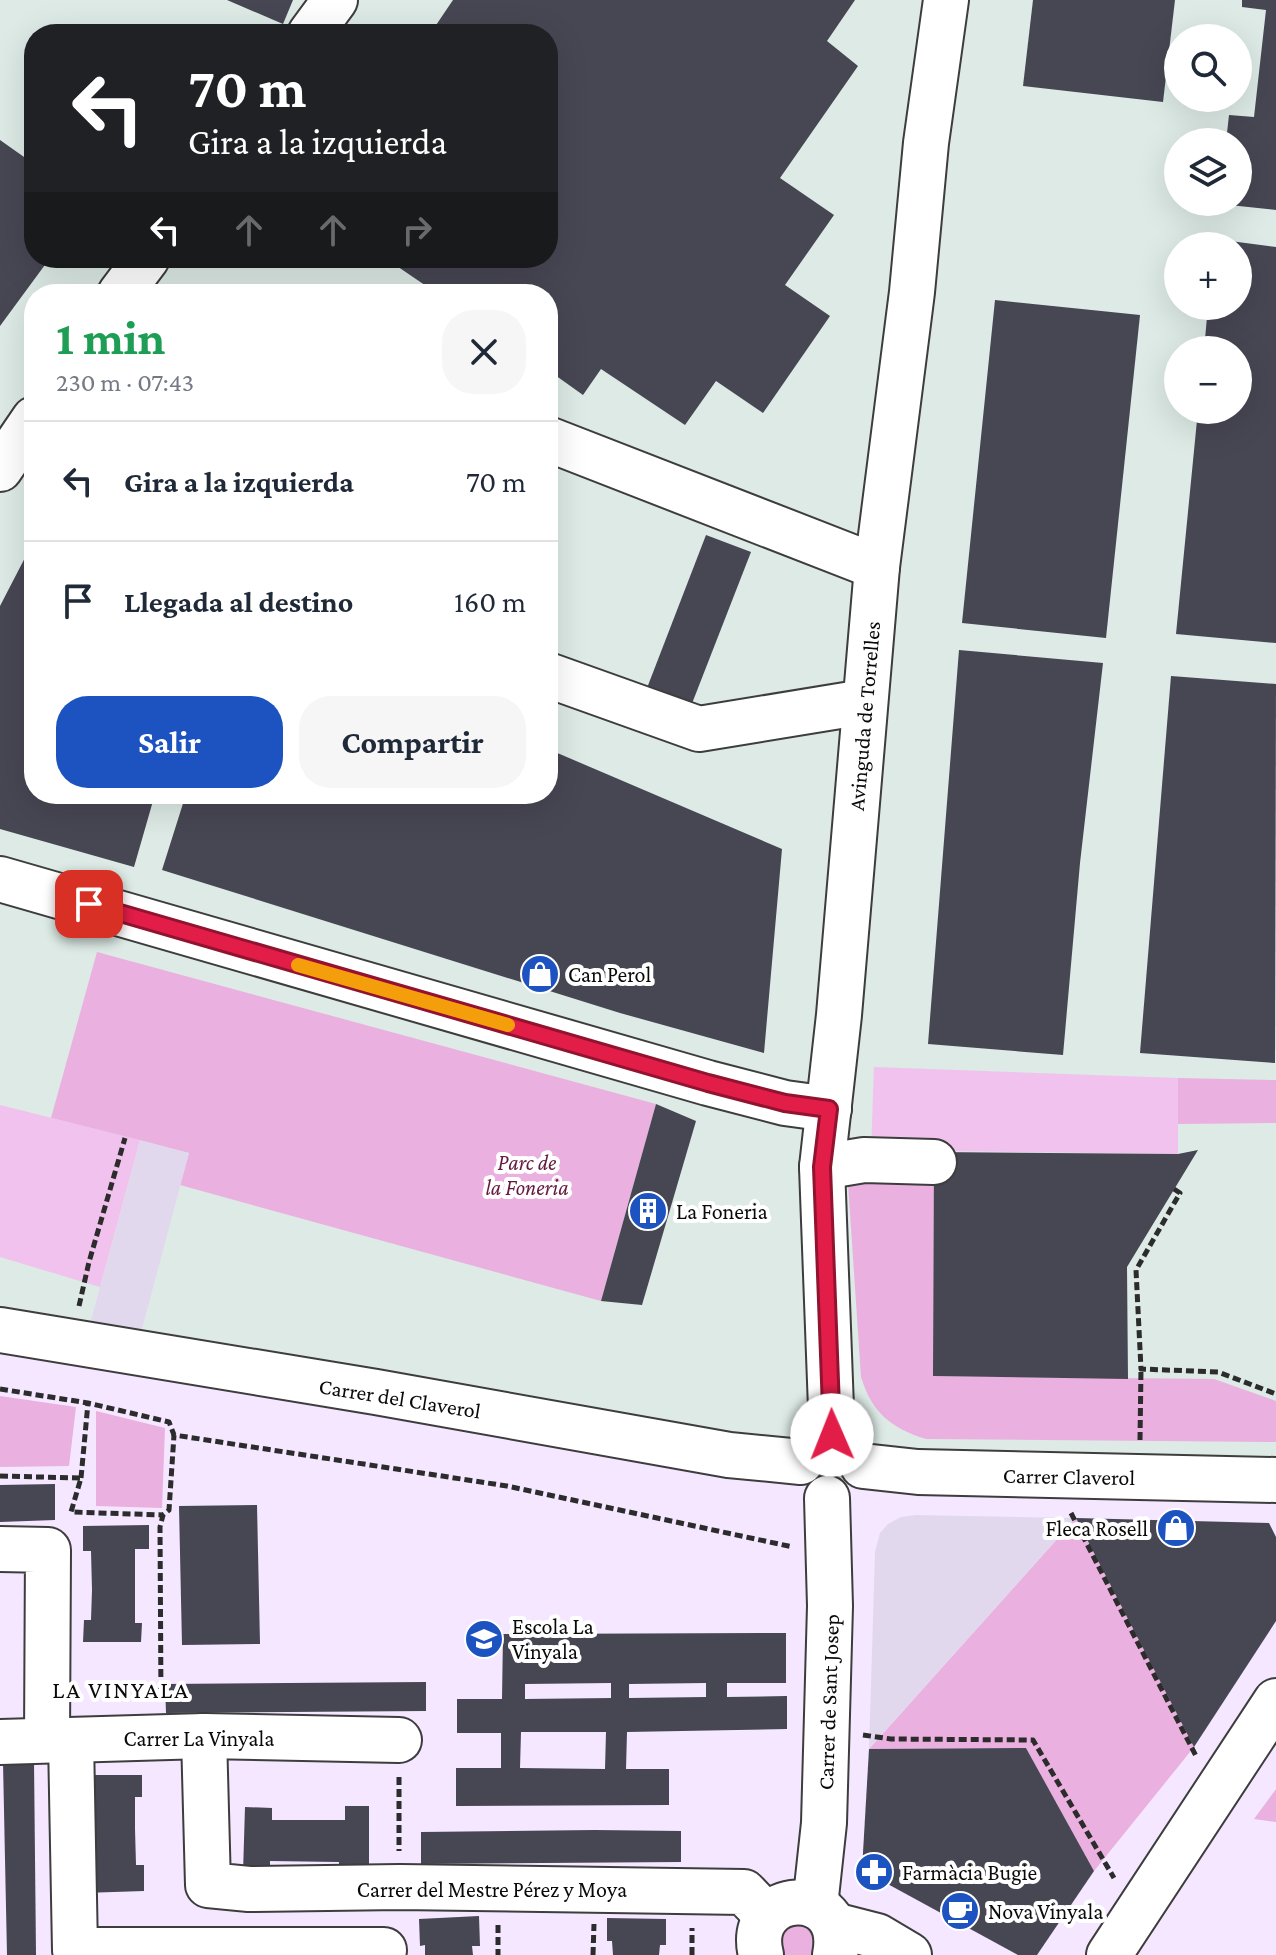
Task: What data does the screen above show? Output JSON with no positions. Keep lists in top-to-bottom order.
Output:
{
  "streets": {
    "street": [
      "Avinguda de Torrelles",
      "Carrer del Claverol",
      "Carrer Claverol",
      "Carrer de Sant Josep",
      "Carrer La Vinyala",
      "Carrer del Mestre Pérez y Moya"
    ]
  },
  "crossings": [
    ["Avinguda de Torrelles", "Carrer del Claverol"],
    ["Avinguda de Torrelles", "Carrer Claverol"],
    ["Avinguda de Torrelles", "Carrer de Sant Josep"],
    ["Carrer del Claverol", "Carrer Claverol"],
    ["Carrer del Claverol", "Carrer de Sant Josep"],
    ["Carrer Claverol", "Carrer de Sant Josep"],
    ["Carrer de Sant Josep", "Carrer del Mestre Pérez y Moya"],
    ["Carrer La Vinyala", "Carrer del Mestre Pérez y Moya"]
  ],
  "districts": ["LA VINYALA"],
  "parks": ["Parc de la Foneria"],
  "places": {
    "shop": ["Can Perol", "Fleca Rosell"],
    "building": ["La Foneria"],
    "school or university": ["Escola La Vinyala"],
    "pharmacy": ["Farmàcia Bugie"],
    "cafe": ["Nova Vinyala"]
  },
  "page": {
    "map_buttons": ["+", "−"],
    "turn": ["70 m", "Gira a la izquierda"],
    "heading": ["1 min", "230 m · 07:43"],
    "list": [
      {
        "name": "Gira a la izquierda",
        "value": "70 m"
      },
      {
        "name": "Llegada al destino",
        "value": "160 m"
      }
    ],
    "buttons": ["Salir", "Compartir"]
  }
}
